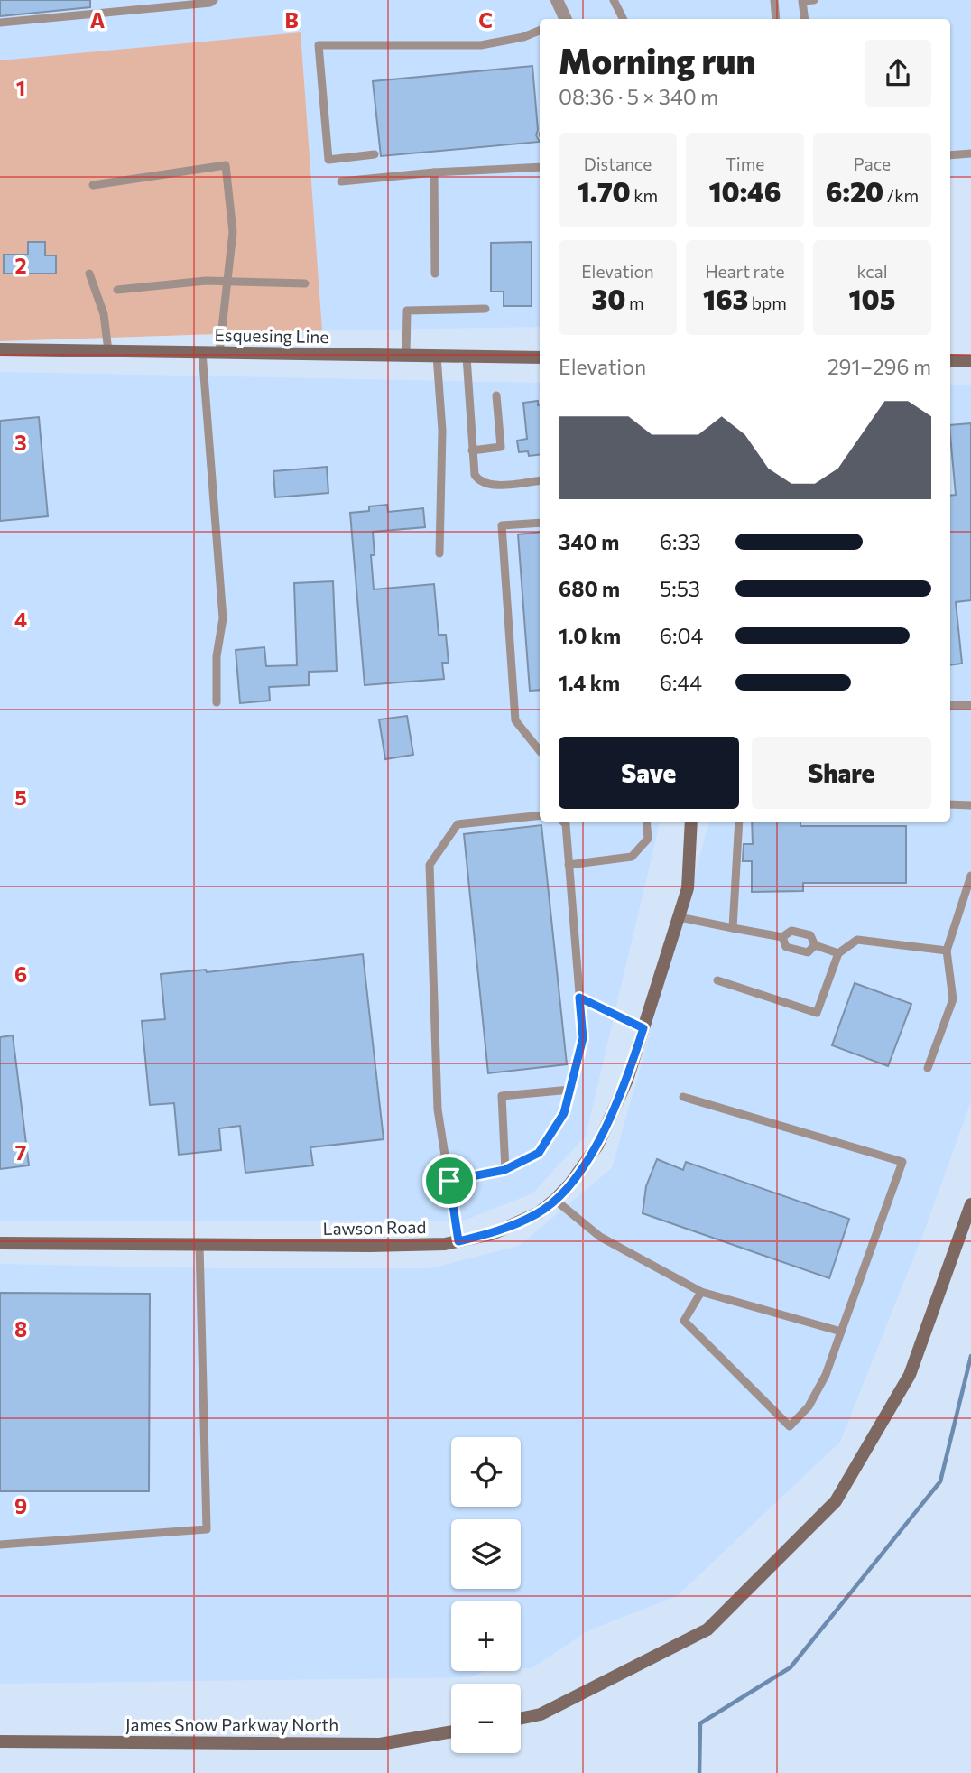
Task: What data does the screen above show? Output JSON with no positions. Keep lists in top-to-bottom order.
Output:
{
  "streets": {
    "street": ["Esquesing Line", "Lawson Road", "James Snow Parkway North"]
  },
  "page": {
    "heading": ["Morning run", "08:36 · 5 × 340 m"],
    "stats": [
      ["Distance", "1.70 km"],
      ["Time", "10:46"],
      ["Pace", "6:20 /km"],
      ["Elevation", "30 m"],
      ["Heart rate", "163 bpm"],
      ["kcal", "105"]
    ],
    "chart": ["Elevation", "291–296 m"],
    "list": [
      {
        "name": "340 m",
        "note": "6:33"
      },
      {
        "name": "680 m",
        "note": "5:53"
      },
      {
        "name": "1.0 km",
        "note": "6:04"
      },
      {
        "name": "1.4 km",
        "note": "6:44"
      }
    ],
    "buttons": ["Save", "Share"],
    "map_buttons": ["+", "−"]
  },
  "grid": {
    "columns": ["A", "B", "C"],
    "rows": [
      "1",
      "2",
      "3",
      "4",
      "5",
      "6",
      "7",
      "8",
      "9"
    ]
  }
}
